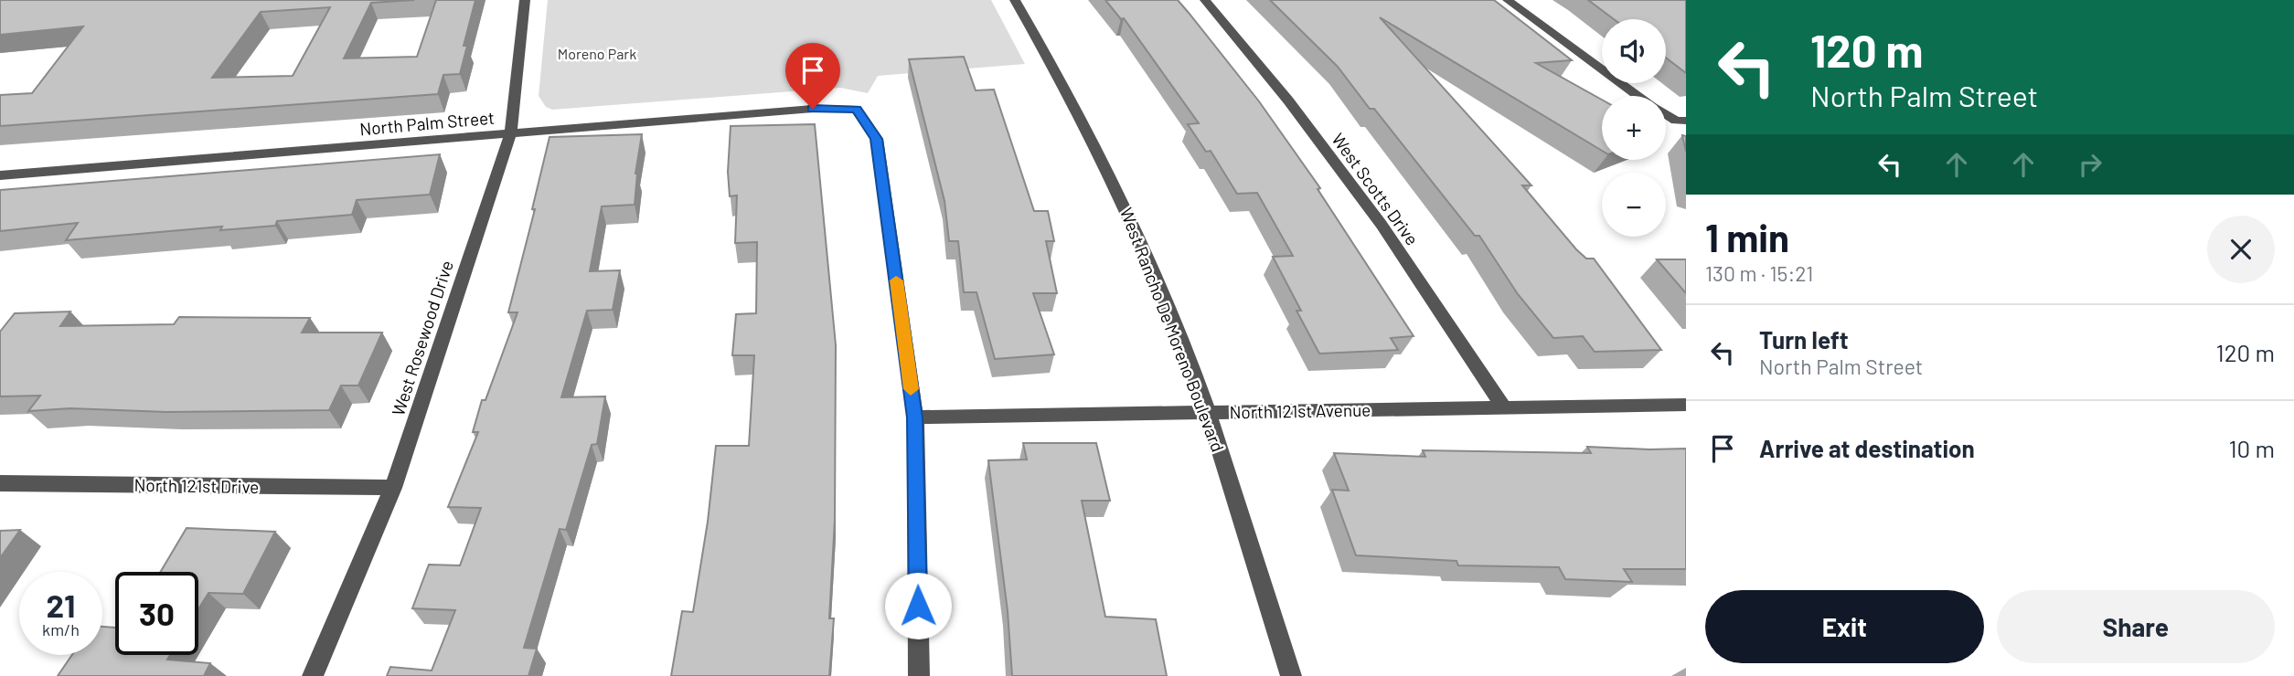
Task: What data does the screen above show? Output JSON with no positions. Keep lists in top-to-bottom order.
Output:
{
  "streets": {
    "street": [
      "North Palm Street",
      "West Scotts Drive",
      "West Rancho De Moreno Boulevard",
      "West Rosewood Drive",
      "North 121st Avenue",
      "North 121st Drive"
    ]
  },
  "crossings": [
    ["North Palm Street", "West Rosewood Drive"],
    ["North Palm Street", "North 121st Avenue"],
    ["West Scotts Drive", "North 121st Avenue"],
    ["West Rancho De Moreno Boulevard", "North 121st Avenue"],
    ["West Rosewood Drive", "North 121st Drive"]
  ],
  "parks": ["Moreno Park"],
  "page": {
    "turn": ["120 m", "North Palm Street"],
    "map_buttons": ["+", "−"],
    "heading": ["1 min", "130 m · 15:21"],
    "list": [
      {
        "name": "Turn left",
        "note": "North Palm Street",
        "value": "120 m"
      },
      {
        "name": "Arrive at destination",
        "value": "10 m"
      }
    ],
    "speed": "21 km/h",
    "limit": "30",
    "buttons": ["Exit", "Share"]
  }
}
